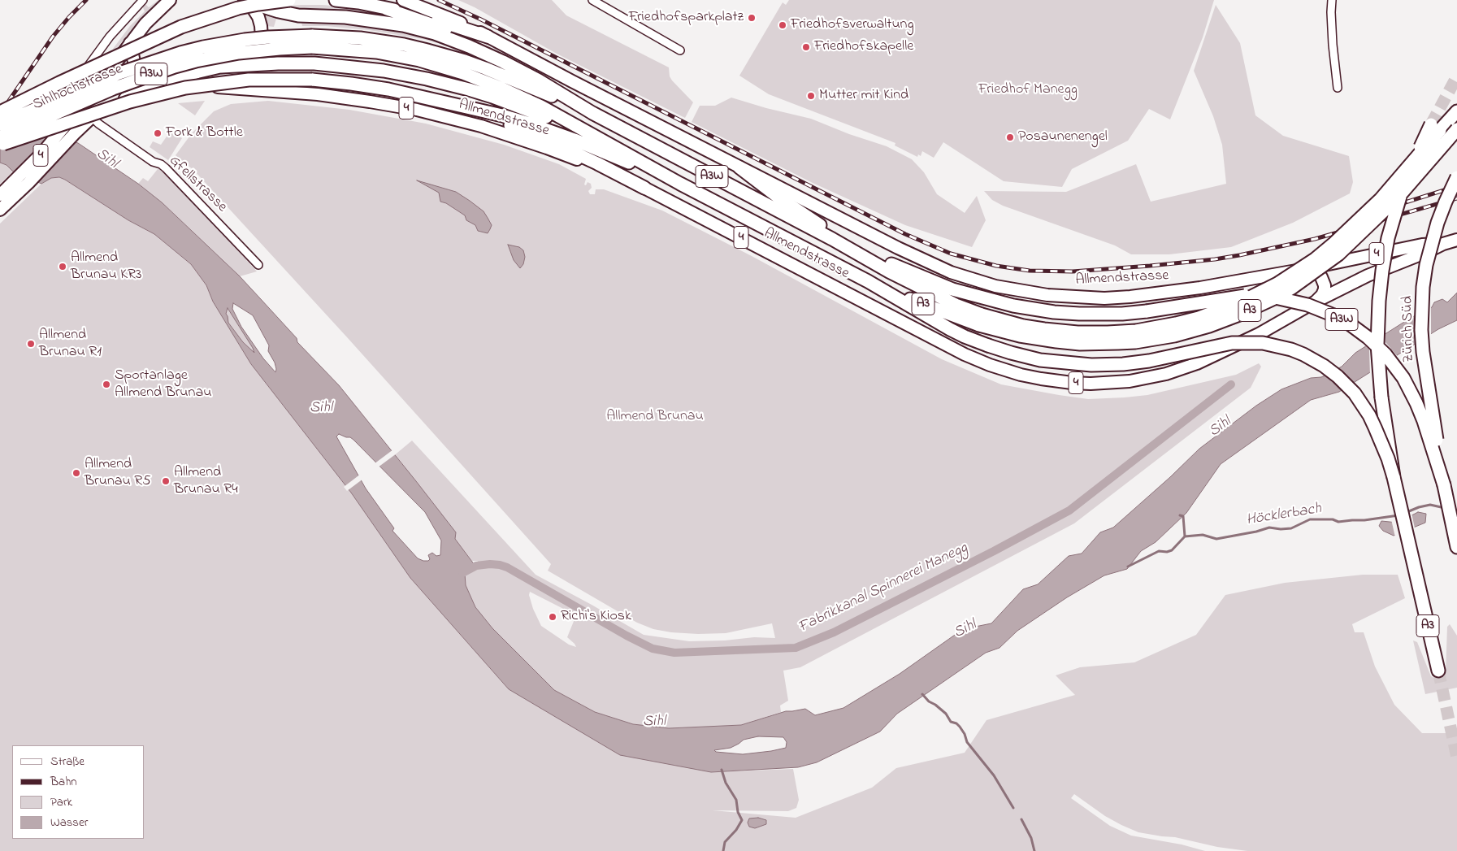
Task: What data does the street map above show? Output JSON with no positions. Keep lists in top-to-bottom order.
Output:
{
  "streets": {
    "highway": [
      "A3W",
      "Sihlhochstrasse",
      "A3",
      "Zürich Süd"
    ],
    "main road": ["4", "Allmendstrasse"],
    "street": ["Gfellstrasse"]
  },
  "crossings": [
    ["A3W", "Sihlhochstrasse"],
    ["A3W", "A3"],
    ["A3W", "Zürich Süd"],
    ["Allmendstrasse", "Gfellstrasse"]
  ],
  "water": ["Sihl", "Höcklerbach", "Fabrikkanal Spinnerei Manegg"],
  "parks": ["Friedhof Manegg", "Allmend Brunau"],
  "places": [
    "Friedhofsparkplatz",
    "Friedhofsverwaltung",
    "Friedhofskapelle",
    "Mutter mit Kind",
    "Fork & Bottle",
    "Posaunenengel",
    "Allmend Brunau KR3",
    "Allmend Brunau R1",
    "Sportanlage Allmend Brunau",
    "Allmend Brunau R5",
    "Allmend Brunau R4",
    "Richi's Kiosk"
  ],
  "legend": [
    "Straße",
    "Bahn",
    "Park",
    "Wasser"
  ]
}
